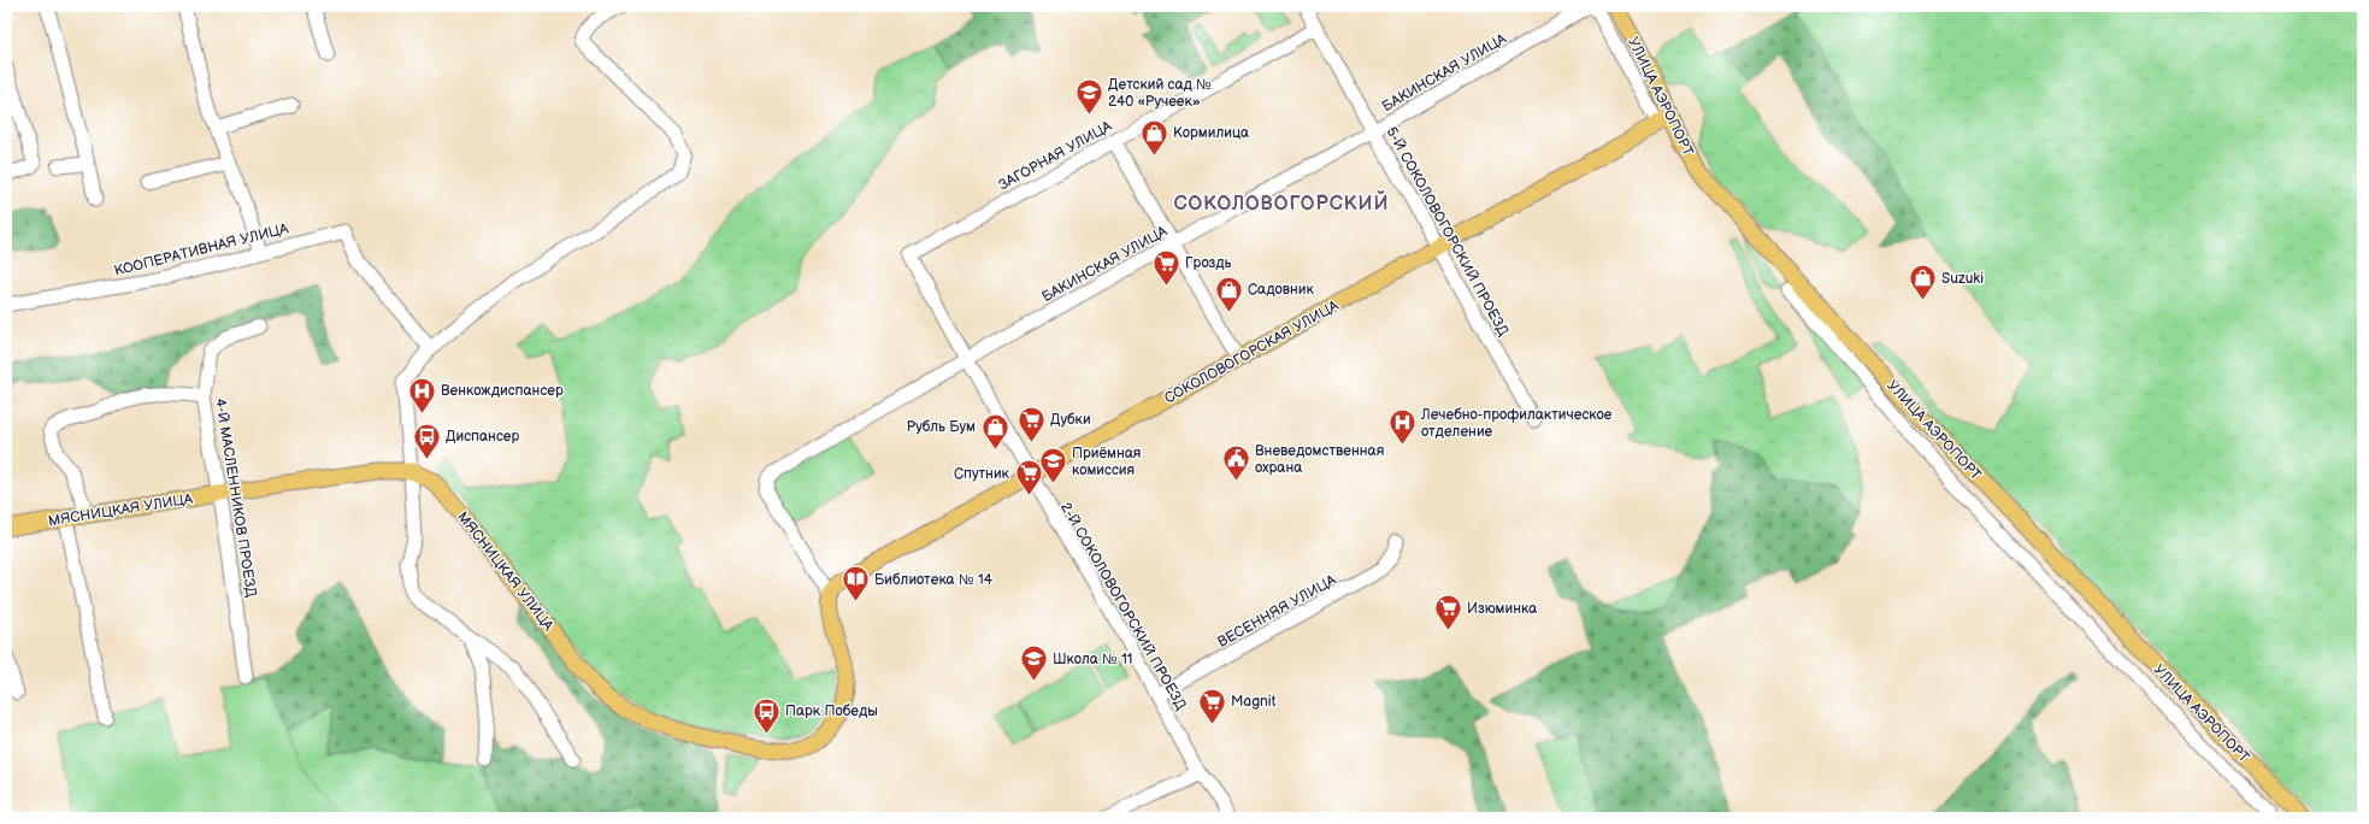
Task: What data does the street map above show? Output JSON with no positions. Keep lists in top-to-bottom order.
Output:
{
  "streets": {
    "main road": ["УЛИЦА АЭРОПОРТ", "СОКОЛОВОГОРСКАЯ УЛИЦА", "МЯСНИЦКАЯ УЛИЦА"],
    "street": [
      "БАКИНСКАЯ УЛИЦА",
      "ЗАГОРНАЯ УЛИЦА",
      "5-Й СОКОЛОВОГОРСКИЙ ПРОЕЗД",
      "КООПЕРАТИВНАЯ УЛИЦА",
      "4-Й МАСЛЕННИКОВ ПРОЕЗД",
      "2-Й СОКОЛОВОГОРСКИЙ ПРОЕЗД",
      "ВЕСЕННЯЯ УЛИЦА"
    ]
  },
  "crossings": [
    ["БАКИНСКАЯ УЛИЦА", "5-Й СОКОЛОВОГОРСКИЙ ПРОЕЗД"],
    ["БАКИНСКАЯ УЛИЦА", "СОКОЛОВОГОРСКАЯ УЛИЦА"],
    ["БАКИНСКАЯ УЛИЦА", "МЯСНИЦКАЯ УЛИЦА"],
    ["БАКИНСКАЯ УЛИЦА", "2-Й СОКОЛОВОГОРСКИЙ ПРОЕЗД"],
    ["УЛИЦА АЭРОПОРТ", "СОКОЛОВОГОРСКАЯ УЛИЦА"],
    ["ЗАГОРНАЯ УЛИЦА", "5-Й СОКОЛОВОГОРСКИЙ ПРОЕЗД"],
    ["ЗАГОРНАЯ УЛИЦА", "2-Й СОКОЛОВОГОРСКИЙ ПРОЕЗД"],
    ["5-Й СОКОЛОВОГОРСКИЙ ПРОЕЗД", "СОКОЛОВОГОРСКАЯ УЛИЦА"],
    ["СОКОЛОВОГОРСКАЯ УЛИЦА", "МЯСНИЦКАЯ УЛИЦА"],
    ["СОКОЛОВОГОРСКАЯ УЛИЦА", "2-Й СОКОЛОВОГОРСКИЙ ПРОЕЗД"],
    ["4-Й МАСЛЕННИКОВ ПРОЕЗД", "МЯСНИЦКАЯ УЛИЦА"],
    ["2-Й СОКОЛОВОГОРСКИЙ ПРОЕЗД", "ВЕСЕННЯЯ УЛИЦА"]
  ],
  "districts": ["СОКОЛОВОГОРСКИЙ"],
  "places": {
    "school or university": ["Детский сад № 240 «Ручеек»", "Приёмная комиссия", "Школа № 11"],
    "shop": [
      "Кормилица",
      "Suzuki",
      "Садовник",
      "Рубль Бум"
    ],
    "supermarket": [
      "Гроздь",
      "Дубки",
      "Спутник",
      "Изюминка",
      "Magnit"
    ],
    "hospital": ["Венкождиспансер", "Лечебно-профилактическое отделение"],
    "bus stop": ["Диспансер", "Парк Победы"],
    "public building": ["Вневедомственная охрана"],
    "library": ["Библиотека № 14"]
  }
}
